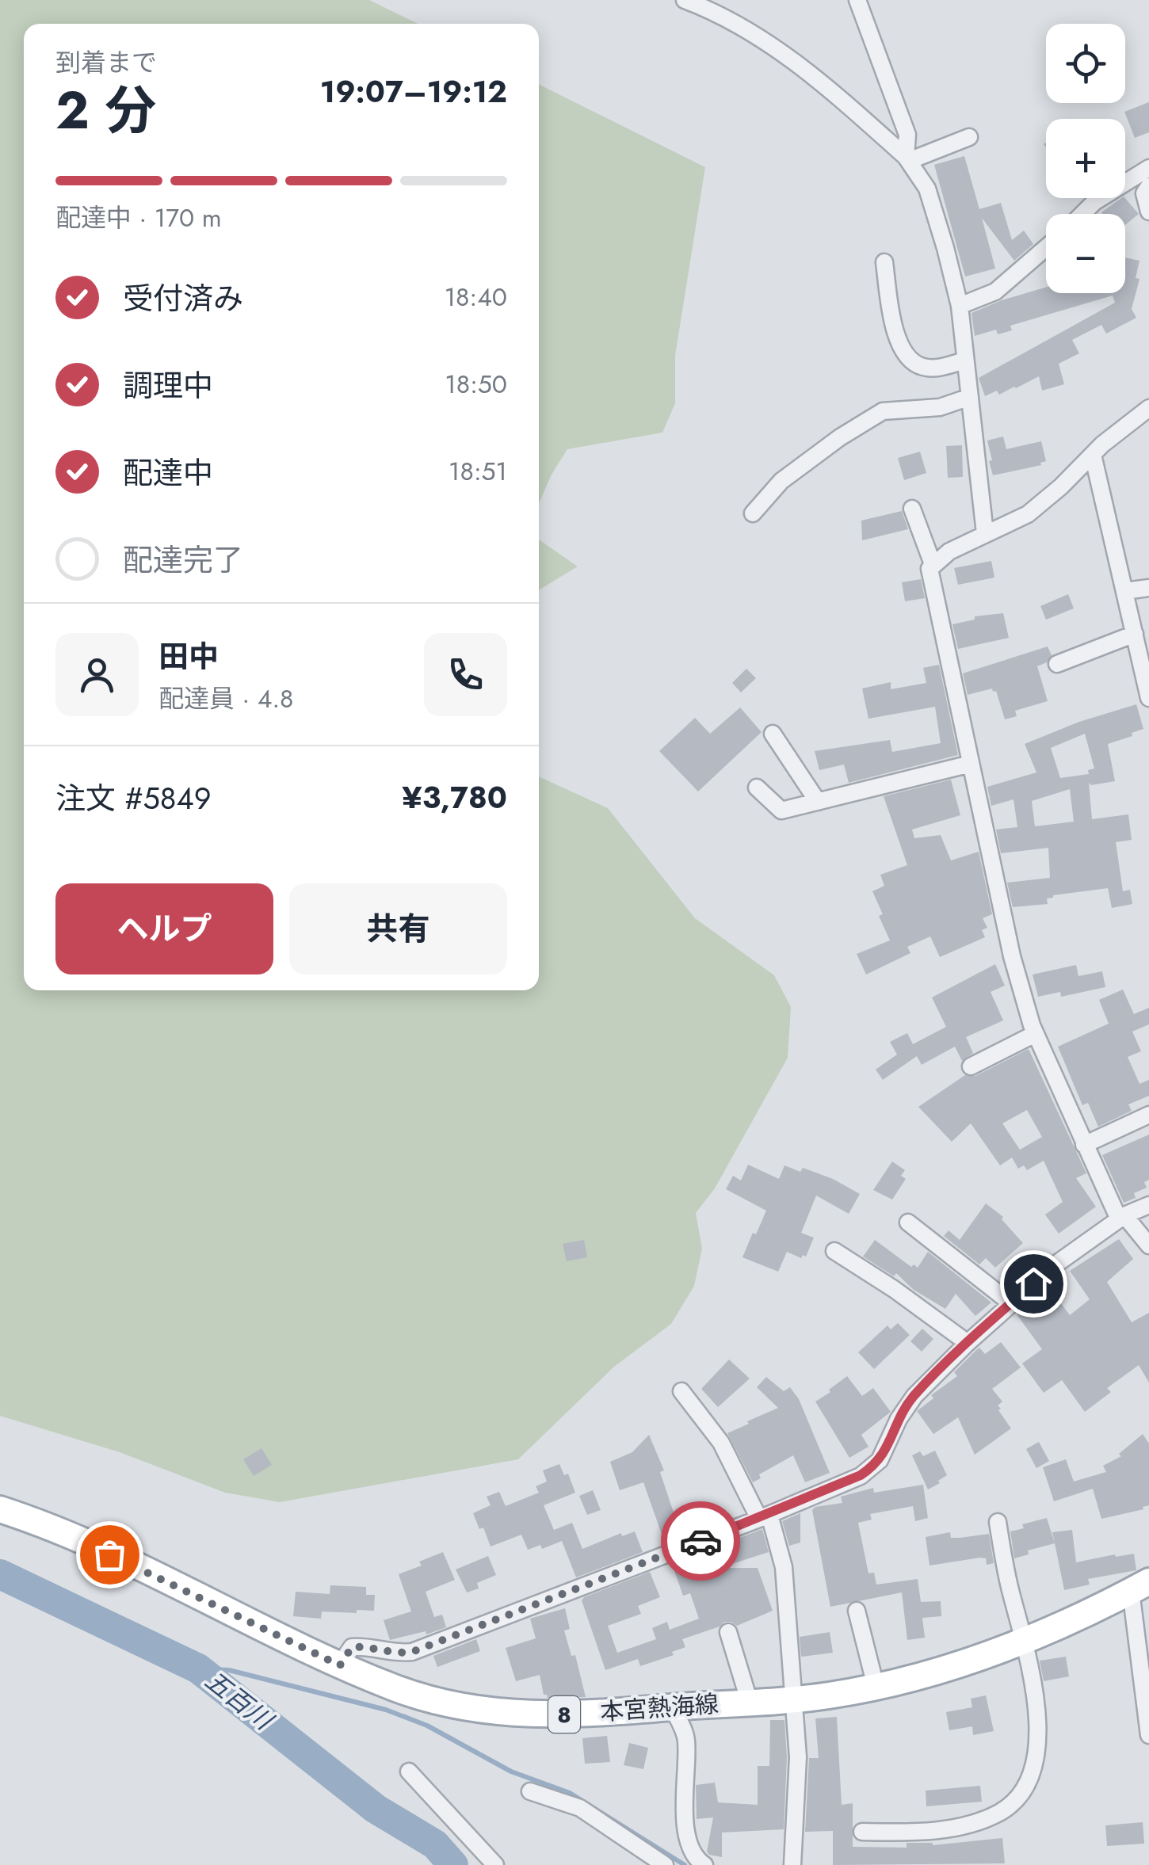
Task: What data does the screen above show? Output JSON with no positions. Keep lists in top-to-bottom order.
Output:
{
  "streets": {
    "main road": ["本宮熱海線", "8"]
  },
  "water": ["五百川"],
  "page": {
    "map_buttons": ["+", "−"],
    "heading": ["2 分", "到着まで", "19:07–19:12"],
    "panel": [
      "田中",
      "配達員 · 4.8",
      "注文 #5849",
      "¥3,780"
    ],
    "bar": "配達中 · 170 m",
    "list": [
      ["受付済み", "18:40"],
      ["調理中", "18:50"],
      ["配達中", "18:51"],
      "配達完了"
    ],
    "buttons": ["ヘルプ", "共有"]
  }
}
